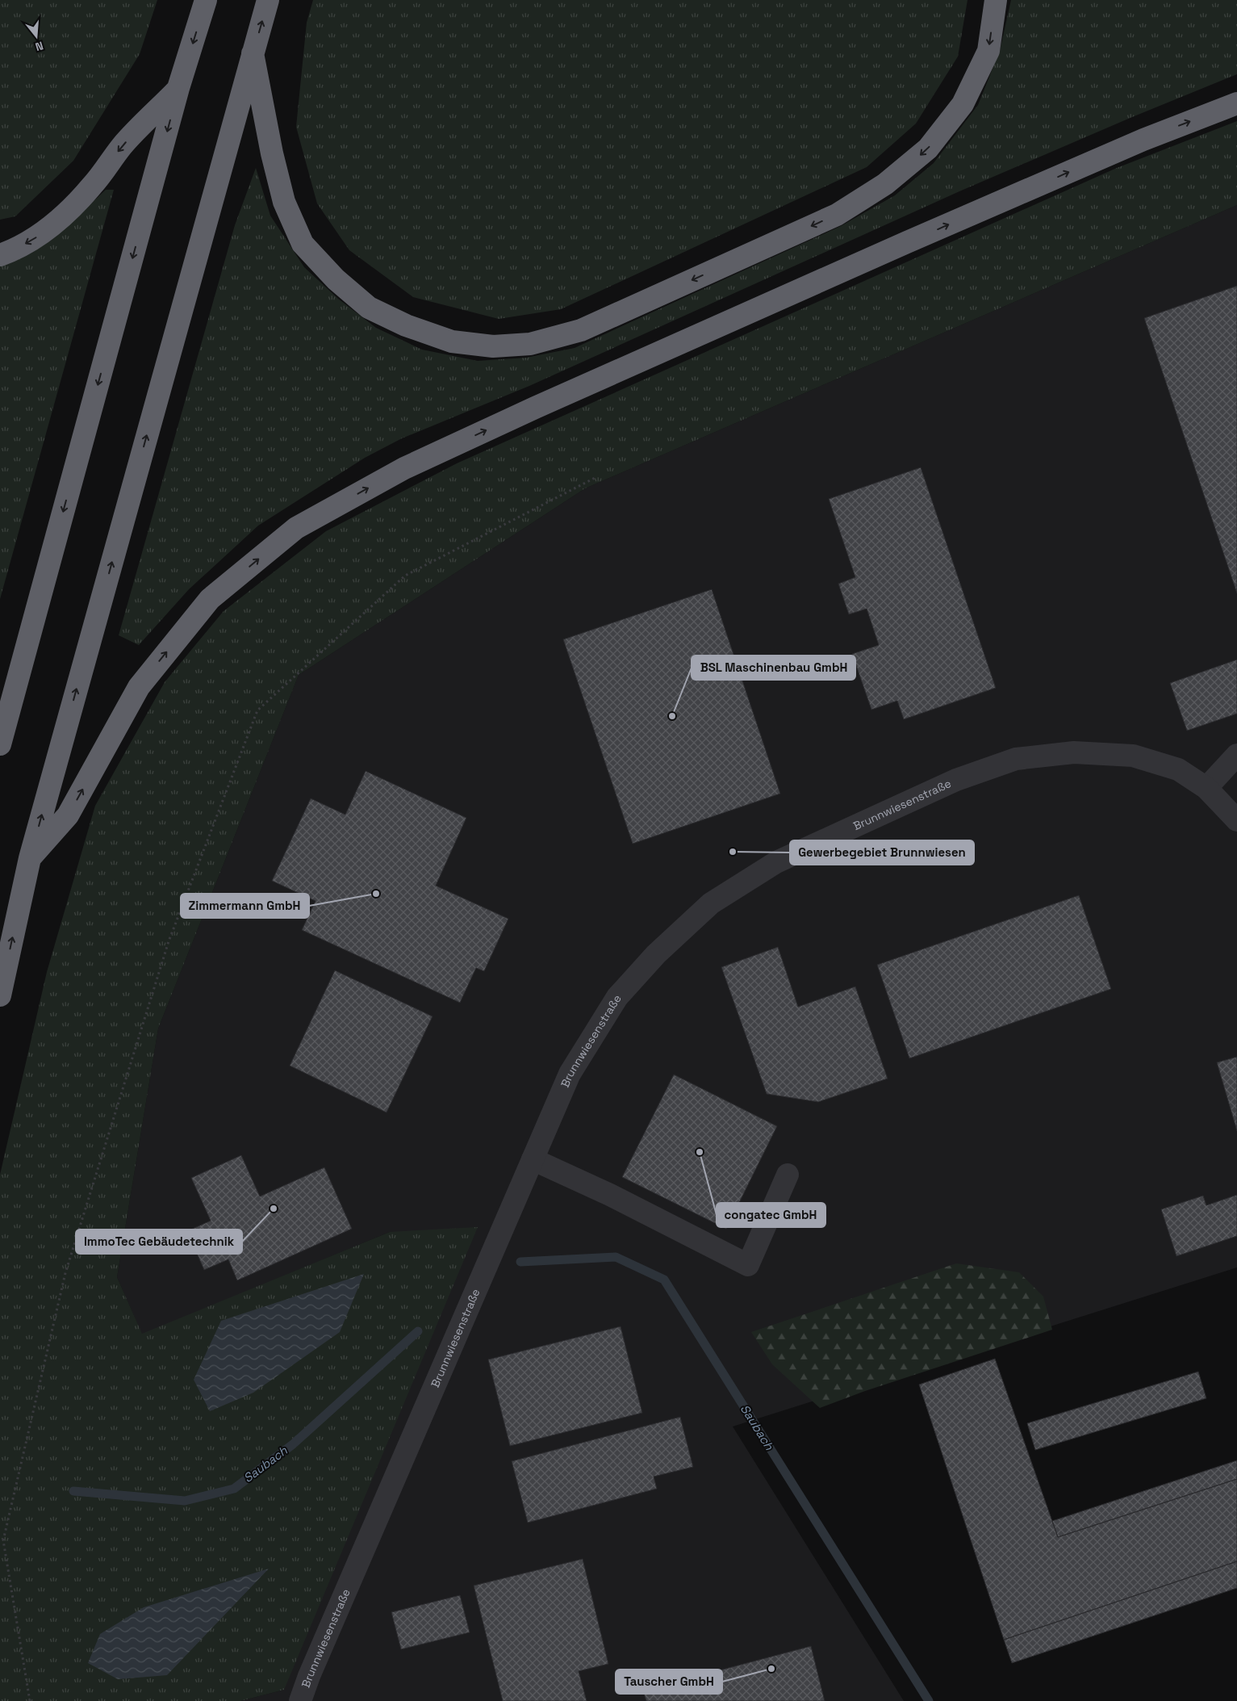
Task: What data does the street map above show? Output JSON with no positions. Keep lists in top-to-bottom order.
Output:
{
  "streets": {
    "street": ["Brunnwiesenstraße"]
  },
  "water": ["Saubach"],
  "places": [
    "BSL Maschinenbau GmbH",
    "Gewerbegebiet Brunnwiesen",
    "Zimmermann GmbH",
    "congatec GmbH",
    "ImmoTec Gebäudetechnik",
    "Tauscher GmbH"
  ],
  "north": "bottom"
}
